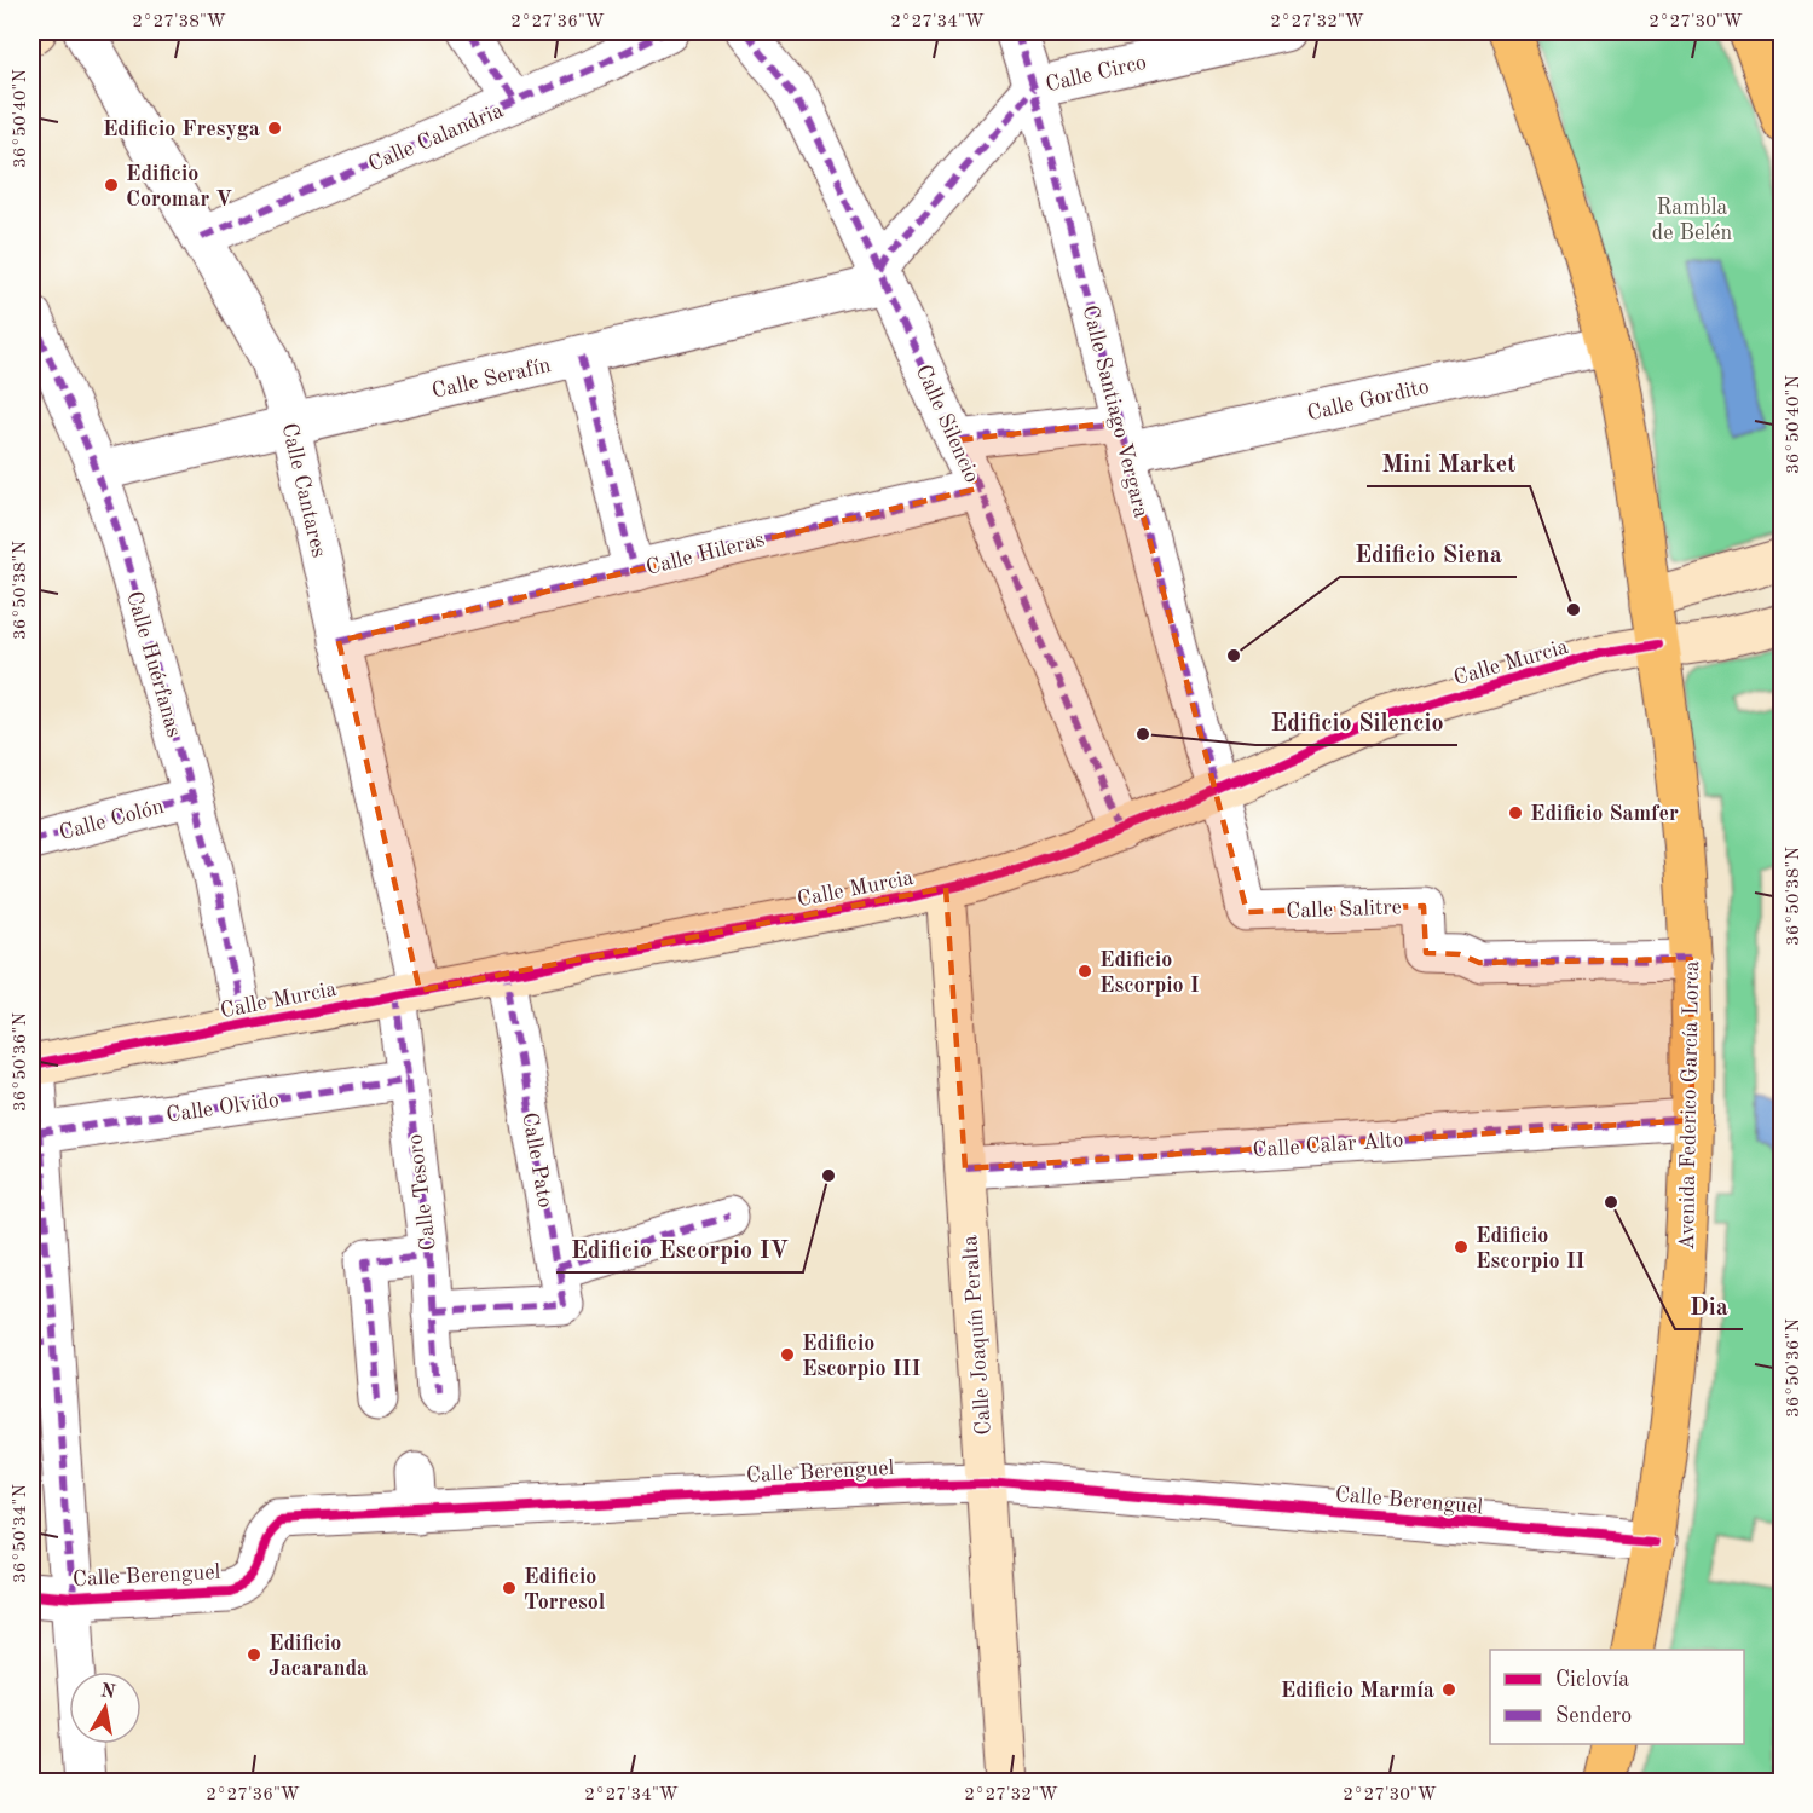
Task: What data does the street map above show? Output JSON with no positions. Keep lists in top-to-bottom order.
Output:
{
  "streets": {
    "main road": ["Calle Murcia", "Avenida Federico García Lorca", "Calle Joaquín Peralta"],
    "street": [
      "Calle Circo",
      "Calle Calandria",
      "Calle Serafín",
      "Calle Gordito",
      "Calle Santiago Vergara",
      "Calle Silencio",
      "Calle Cantares",
      "Calle Hileras",
      "Calle Huérfanas",
      "Calle Colón",
      "Calle Salitre",
      "Calle Olvido",
      "Calle Calar Alto",
      "Calle Pato",
      "Calle Tesoro",
      "Calle Berenguel"
    ]
  },
  "crossings": [
    ["Calle Circo", "Calle Santiago Vergara"],
    ["Calle Calandria", "Calle Cantares"],
    ["Calle Serafín", "Calle Silencio"],
    ["Calle Serafín", "Calle Cantares"],
    ["Calle Serafín", "Calle Huérfanas"],
    ["Calle Gordito", "Calle Santiago Vergara"],
    ["Calle Gordito", "Calle Silencio"],
    ["Calle Gordito", "Avenida Federico García Lorca"],
    ["Calle Santiago Vergara", "Calle Murcia"],
    ["Calle Santiago Vergara", "Calle Salitre"],
    ["Calle Silencio", "Calle Hileras"],
    ["Calle Silencio", "Calle Murcia"],
    ["Calle Cantares", "Calle Hileras"],
    ["Calle Cantares", "Calle Murcia"],
    ["Calle Cantares", "Calle Tesoro"],
    ["Calle Murcia", "Calle Huérfanas"],
    ["Calle Murcia", "Calle Salitre"],
    ["Calle Murcia", "Avenida Federico García Lorca"],
    ["Calle Murcia", "Calle Pato"],
    ["Calle Murcia", "Calle Tesoro"],
    ["Calle Murcia", "Calle Joaquín Peralta"],
    ["Calle Huérfanas", "Calle Colón"],
    ["Calle Salitre", "Avenida Federico García Lorca"],
    ["Avenida Federico García Lorca", "Calle Calar Alto"],
    ["Avenida Federico García Lorca", "Calle Berenguel"],
    ["Calle Olvido", "Calle Tesoro"],
    ["Calle Calar Alto", "Calle Joaquín Peralta"],
    ["Calle Pato", "Calle Tesoro"],
    ["Calle Joaquín Peralta", "Calle Berenguel"]
  ],
  "parks": ["Rambla de Belén"],
  "places": [
    "Edificio Fresyga",
    "Edificio Coromar V",
    "Mini Market",
    "Edificio Siena",
    "Edificio Silencio",
    "Edificio Samfer",
    "Edificio Escorpio I",
    "Edificio Escorpio IV",
    "Dia",
    "Edificio Escorpio II",
    "Edificio Escorpio III",
    "Edificio Torresol",
    "Edificio Jacaranda",
    "Edificio Marmía"
  ],
  "legend": ["Ciclovía", "Sendero"],
  "north": "top",
  "coordinates": [
    "2°27'38\"W",
    "2°27'36\"W",
    "2°27'34\"W",
    "2°27'32\"W",
    "2°27'30\"W",
    "36°50'40\"N",
    "36°50'38\"N",
    "36°50'36\"N",
    "36°50'34\"N"
  ]
}
